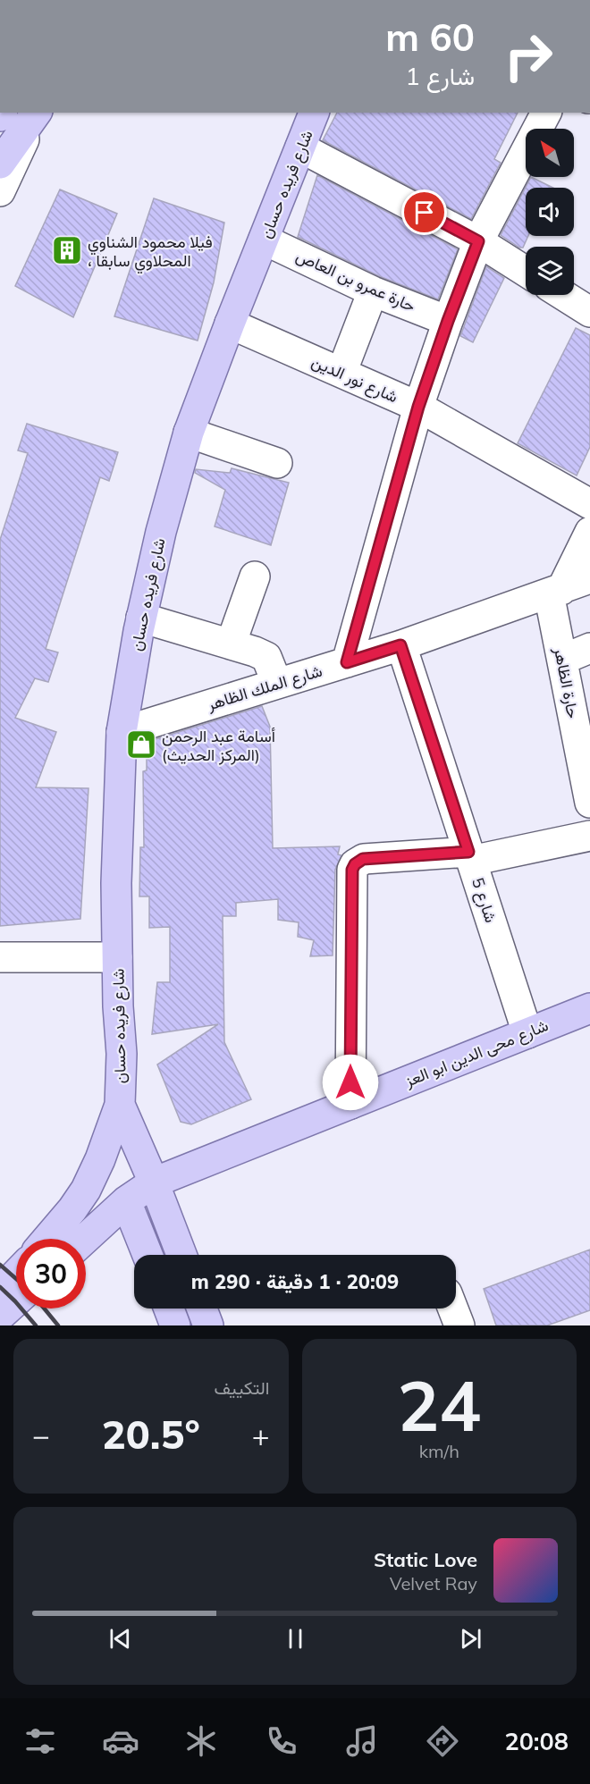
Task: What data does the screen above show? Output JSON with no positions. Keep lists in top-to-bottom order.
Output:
{
  "streets": {
    "main road": ["شارع فريده حسان", "شارع محى الدين ابو العز"],
    "street": [
      "حارة عمرو بن العاص",
      "شارع نور الدين",
      "حارة الظاهر",
      "شارع الملك الظاهر",
      "شارع 5"
    ]
  },
  "crossings": [
    ["شارع فريده حسان", "حارة عمرو بن العاص"],
    ["شارع فريده حسان", "شارع نور الدين"],
    ["شارع فريده حسان", "شارع الملك الظاهر"],
    ["حارة الظاهر", "شارع الملك الظاهر"],
    ["شارع الملك الظاهر", "شارع 5"],
    ["شارع 5", "شارع محى الدين ابو العز"]
  ],
  "places": {
    "building": ["فيلا محمود الشناوي ، المحلاوي سابقا"],
    "shop": ["أسامة عبد الرحمن (المركز الحديث)"]
  },
  "north": "top left",
  "page": {
    "turn": ["60 m", "شارع 1"],
    "limit": "30",
    "trip": "20:09 · 1 دقيقة · 290 m",
    "tile": [
      ["24", "km/h"],
      "التكييف"
    ],
    "heat": ["−", "20.5°", "+"],
    "song": ["Static Love", "Velvet Ray"],
    "tabs": "20:08"
  }
}
